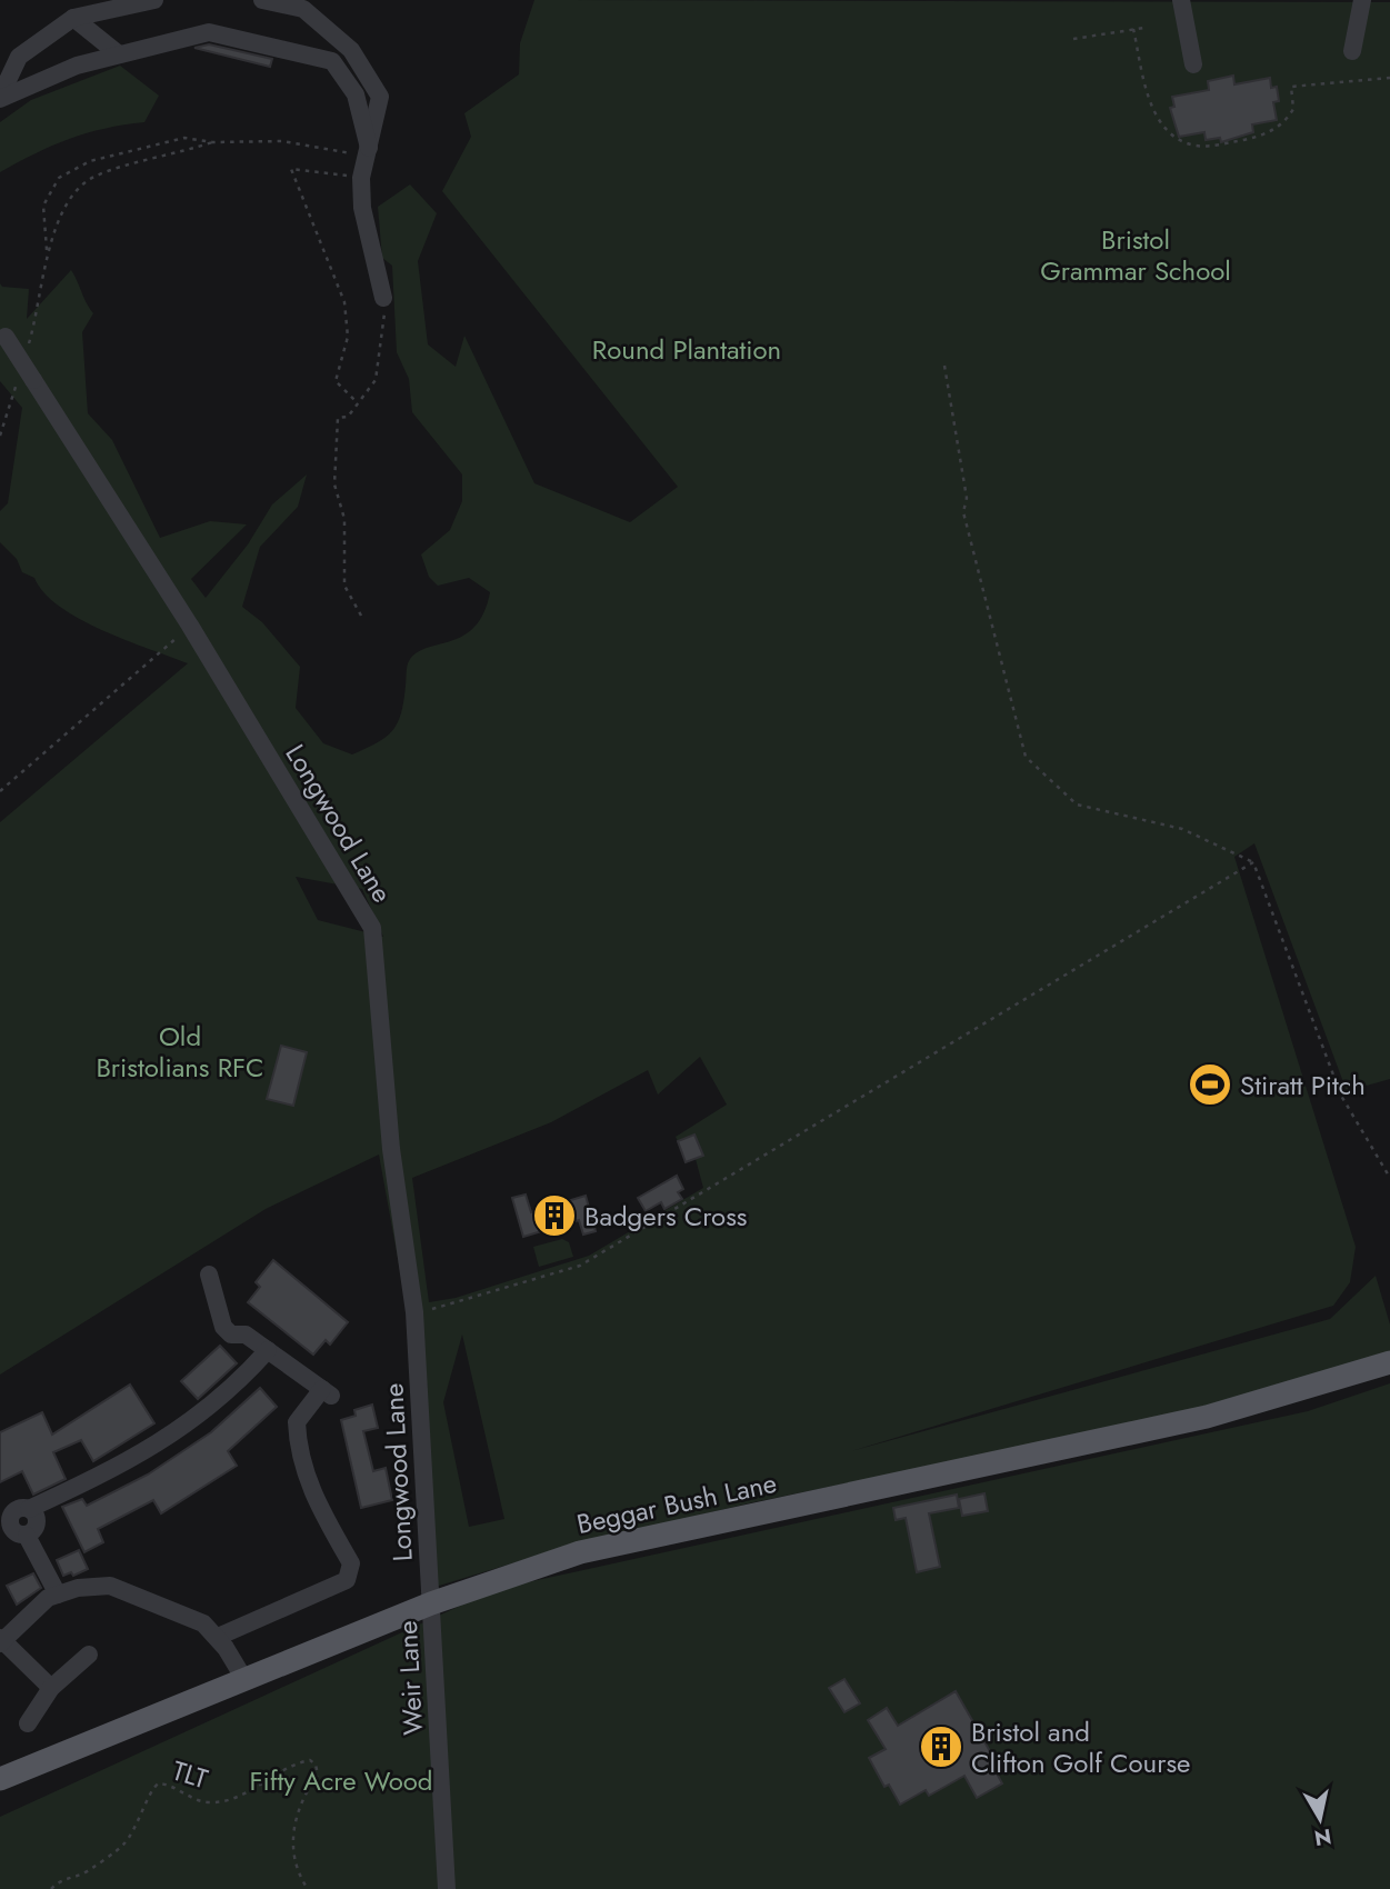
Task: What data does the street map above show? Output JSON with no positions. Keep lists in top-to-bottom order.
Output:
{
  "streets": {
    "main road": ["Beggar Bush Lane"],
    "street": ["Longwood Lane", "Weir Lane"],
    "path": ["TLT"]
  },
  "crossings": [
    ["Longwood Lane", "Beggar Bush Lane"],
    ["Longwood Lane", "Weir Lane"],
    ["Beggar Bush Lane", "Weir Lane"]
  ],
  "parks": [
    "Bristol Grammar School",
    "Round Plantation",
    "Old Bristolians RFC",
    "Fifty Acre Wood"
  ],
  "places": {
    "sports": ["Stiratt Pitch"],
    "building": ["Badgers Cross", "Bristol and Clifton Golf Course"]
  },
  "north": "bottom"
}
